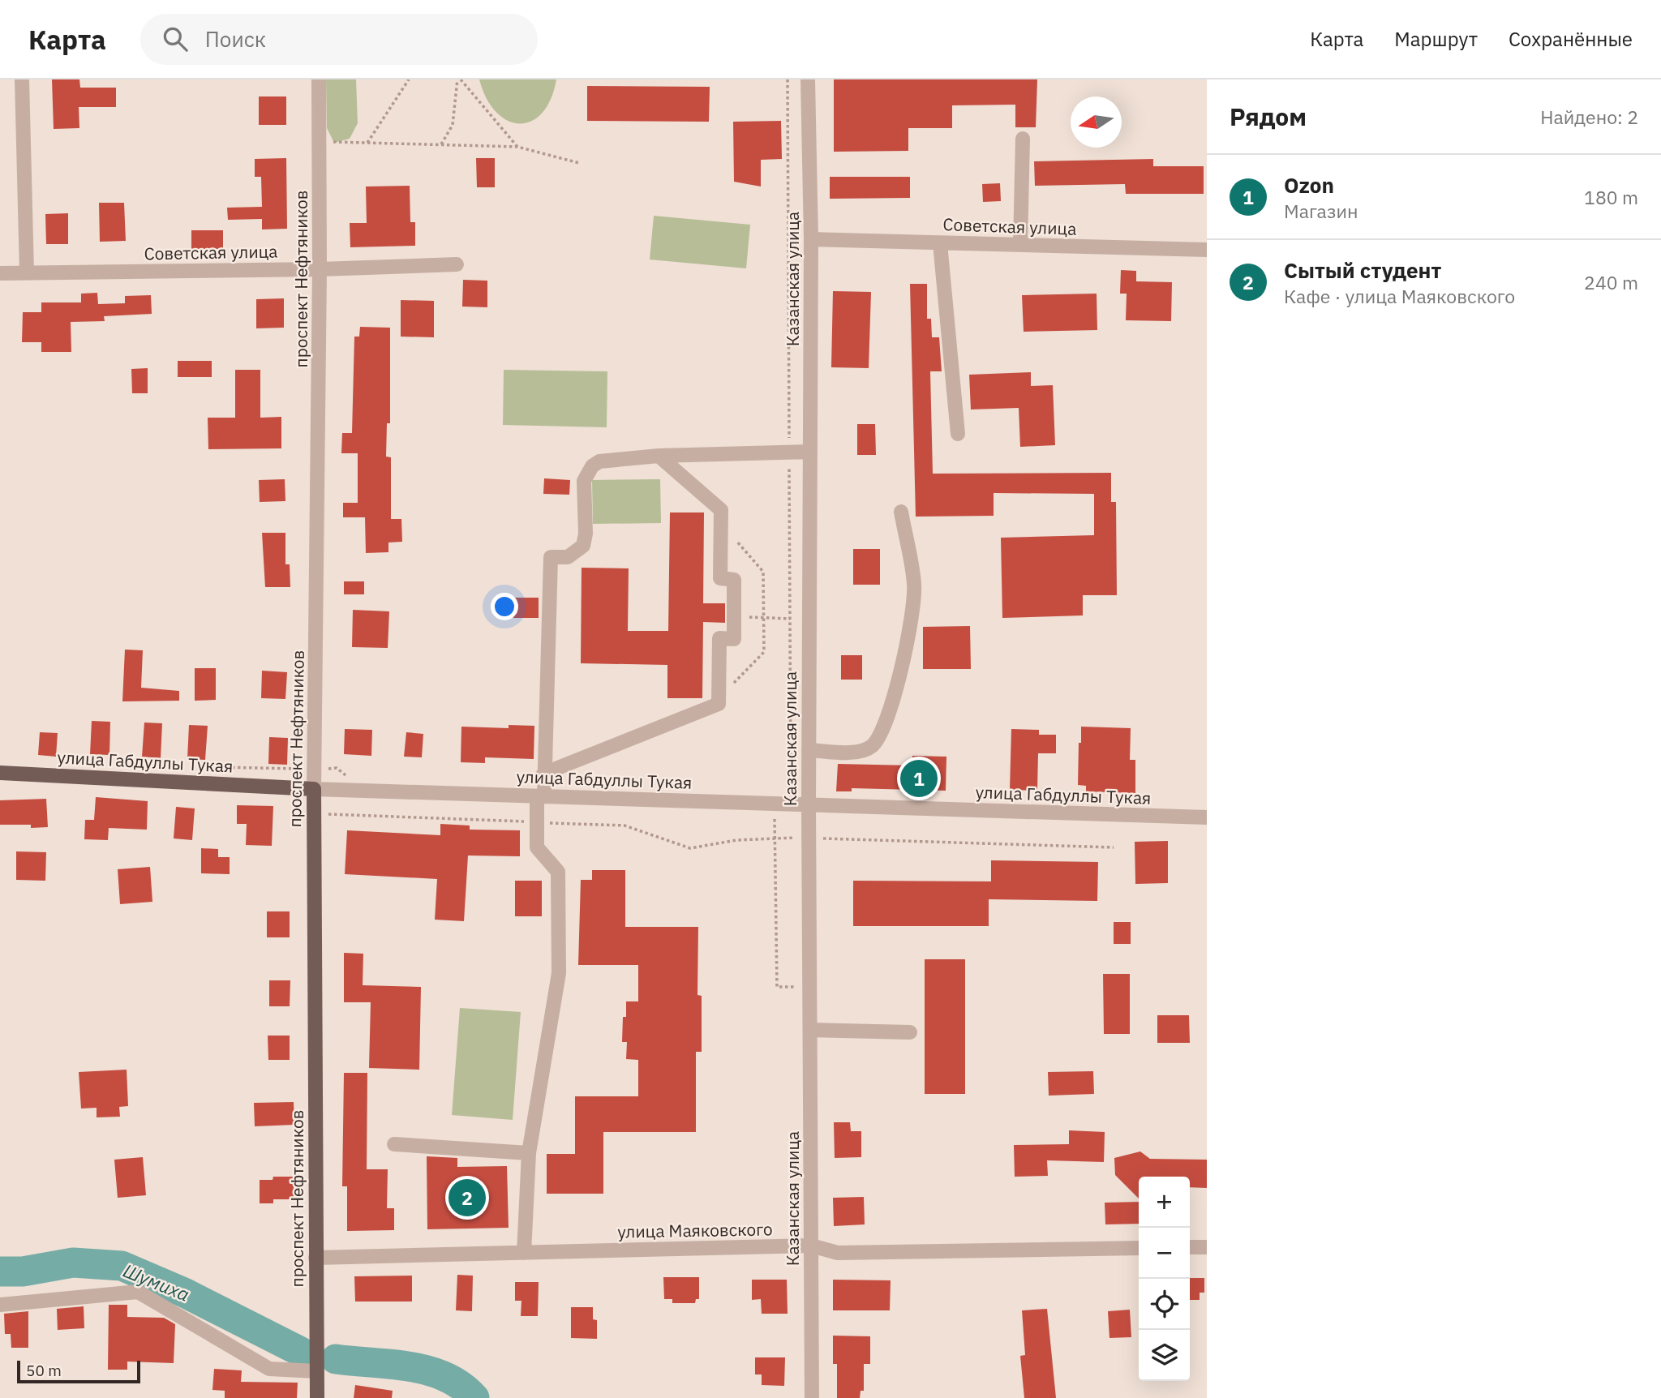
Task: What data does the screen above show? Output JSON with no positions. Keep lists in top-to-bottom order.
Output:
{
  "streets": {
    "main road": ["проспект Нефтяников", "улица Габдуллы Тукая"],
    "street": ["Советская улица", "Казанская улица", "улица Маяковского"]
  },
  "crossings": [
    ["Советская улица", "проспект Нефтяников"],
    ["Советская улица", "Казанская улица"],
    ["проспект Нефтяников", "улица Габдуллы Тукая"],
    ["проспект Нефтяников", "улица Маяковского"],
    ["Казанская улица", "улица Габдуллы Тукая"],
    ["Казанская улица", "улица Маяковского"]
  ],
  "water": ["Шумиха"],
  "scale_bar": "50 m",
  "north": "left",
  "page": {
    "header": "Карта",
    "search": "Поиск",
    "nav": ["Карта", "Маршрут", "Сохранённые"],
    "heading": ["Рядом", "Найдено: 2"],
    "list": [
      {
        "mark": "1",
        "name": "Ozon",
        "note": "Магазин",
        "value": "180 m"
      },
      {
        "mark": "2",
        "name": "Сытый студент",
        "note": "Кафе · улица Маяковского",
        "value": "240 m"
      }
    ],
    "pins": ["1", "2"],
    "map_buttons": ["+", "−"],
    "scale": "50 m"
  }
}
